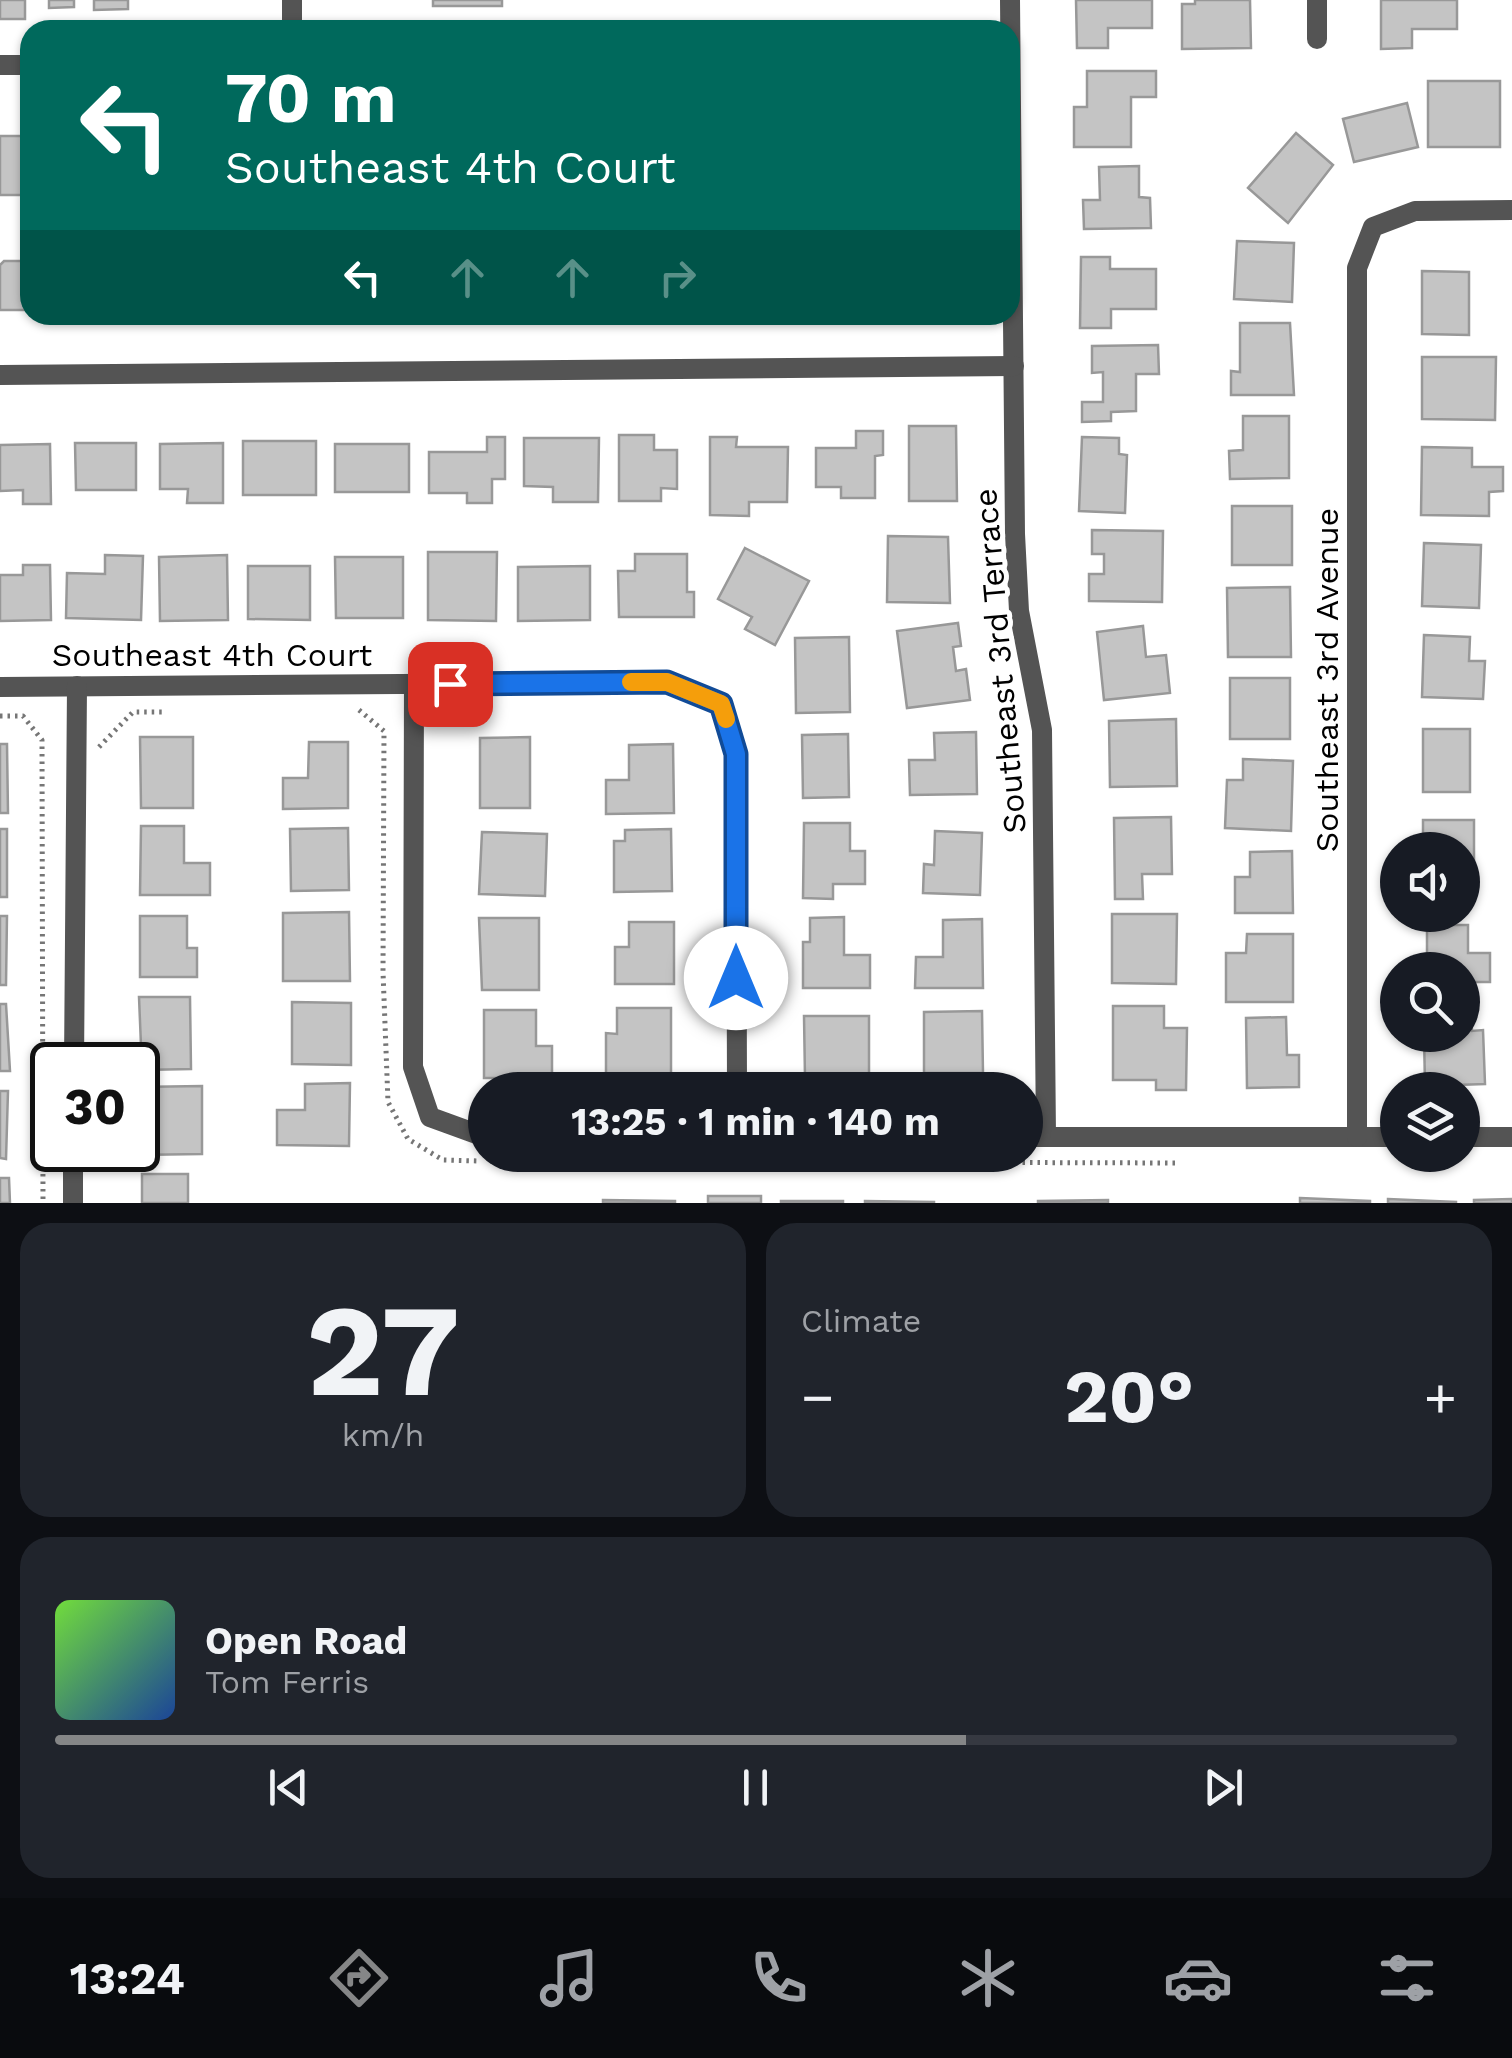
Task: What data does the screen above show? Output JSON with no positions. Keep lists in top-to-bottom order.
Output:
{
  "streets": {
    "street": ["Southeast 4th Court", "Southeast 3rd Terrace", "Southeast 3rd Avenue"]
  },
  "page": {
    "turn": ["70 m", "Southeast 4th Court"],
    "limit": "30",
    "trip": "13:25 · 1 min · 140 m",
    "tile": [
      ["27", "km/h"],
      "Climate"
    ],
    "heat": ["−", "20°", "+"],
    "song": ["Open Road", "Tom Ferris"],
    "tabs": "13:24"
  }
}
